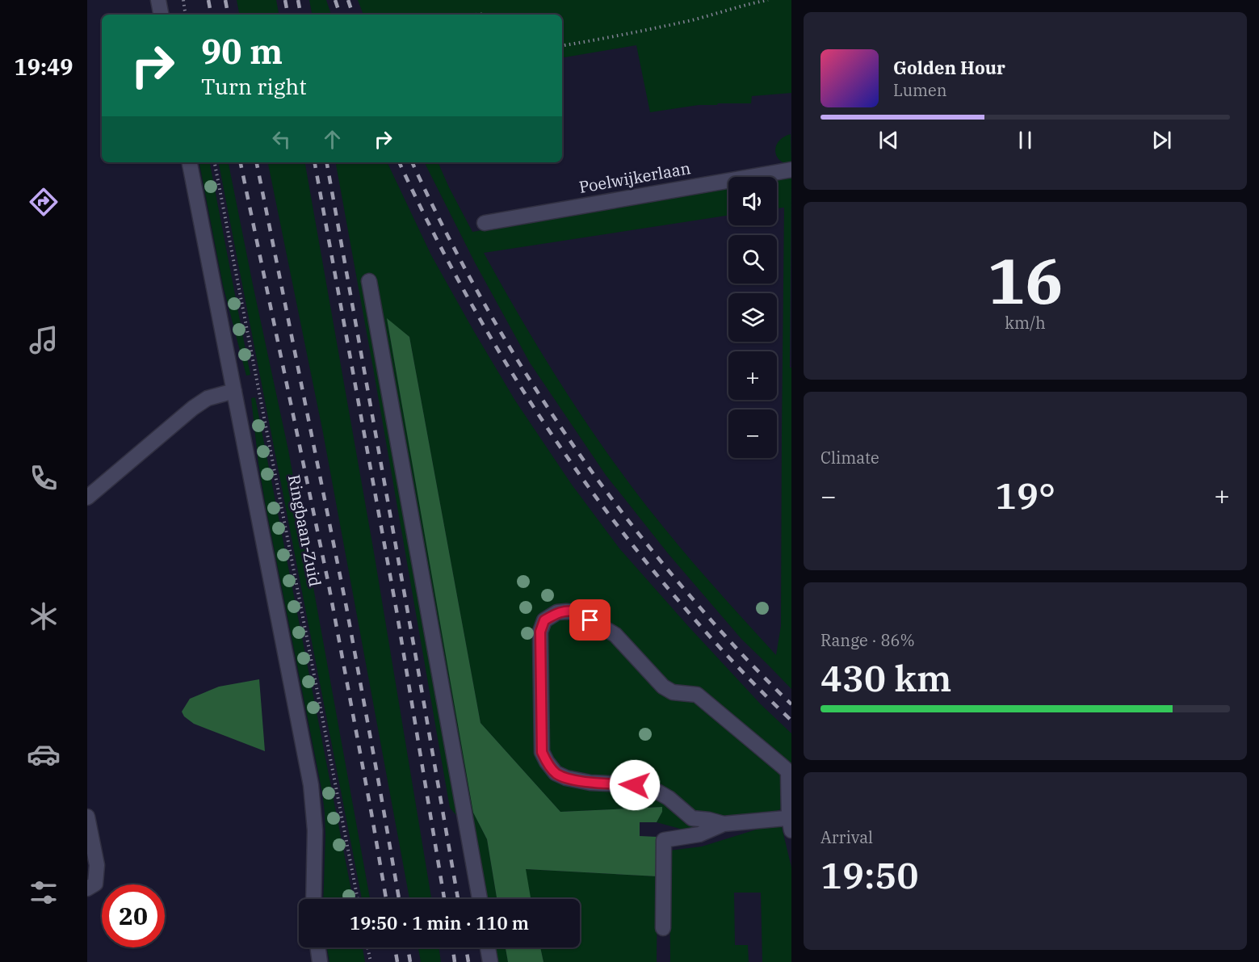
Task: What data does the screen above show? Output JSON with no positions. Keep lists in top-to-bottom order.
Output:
{
  "streets": {
    "street": ["Poelwijkerlaan"],
    "path": ["Ringbaan-Zuid"]
  },
  "page": {
    "tabs": "19:49",
    "turn": ["90 m", "Turn right"],
    "song": ["Golden Hour", "Lumen"],
    "map_buttons": ["+", "−"],
    "tile": [
      ["16", "km/h"],
      "Climate",
      ["Range · 86%", "430 km"],
      ["Arrival", "19:50"]
    ],
    "heat": ["−", "19°", "+"],
    "limit": "20",
    "trip": "19:50 · 1 min · 110 m"
  }
}
